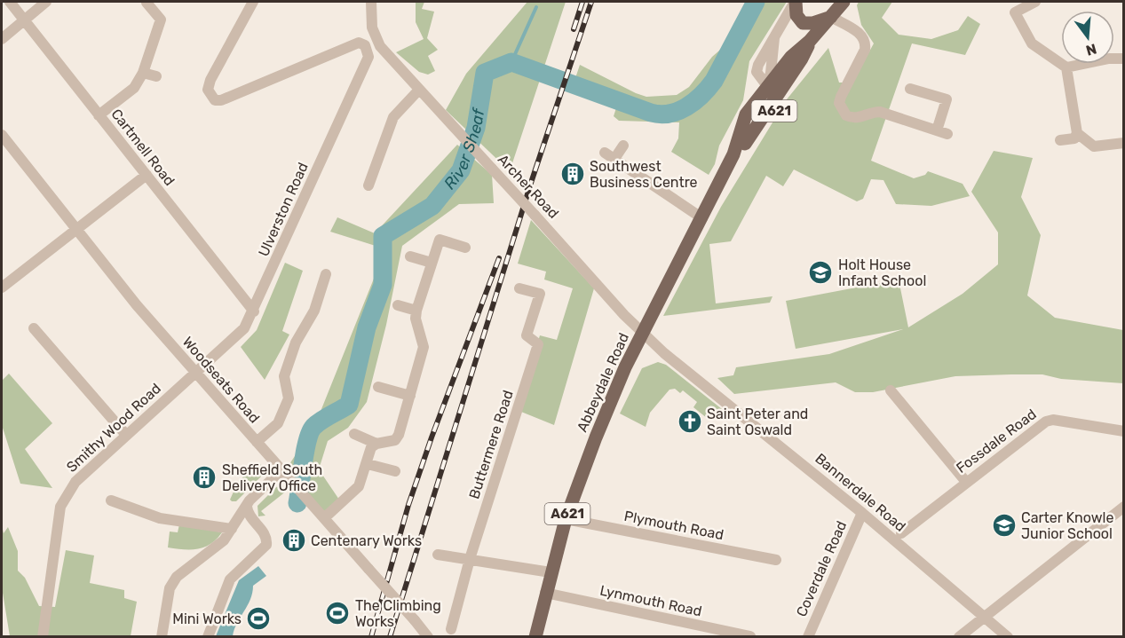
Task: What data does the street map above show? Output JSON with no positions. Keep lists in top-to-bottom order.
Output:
{
  "streets": {
    "main road": ["A621", "Abbeydale Road"],
    "street": [
      "Cartmell Road",
      "Archer Road",
      "Ulverston Road",
      "Woodseats Road",
      "Smithy Wood Road",
      "Fossdale Road",
      "Buttermere Road",
      "Bannerdale Road",
      "Plymouth Road",
      "Coverdale Road",
      "Lynmouth Road"
    ]
  },
  "crossings": [
    ["Cartmell Road", "Ulverston Road"],
    ["Archer Road", "Abbeydale Road"],
    ["Archer Road", "Bannerdale Road"],
    ["Ulverston Road", "Woodseats Road"],
    ["Ulverston Road", "Smithy Wood Road"],
    ["Woodseats Road", "Smithy Wood Road"],
    ["Abbeydale Road", "Bannerdale Road"],
    ["Abbeydale Road", "Plymouth Road"],
    ["Abbeydale Road", "Lynmouth Road"],
    ["Bannerdale Road", "Coverdale Road"]
  ],
  "water": ["River Sheaf"],
  "places": {
    "building": ["Southwest Business Centre", "Sheffield South Delivery Office", "Centenary Works"],
    "school or university": ["Holt House Infant School", "Carter Knowle Junior School"],
    "church": ["Saint Peter and Saint Oswald"],
    "sports": ["The Climbing Works", "Mini Works"]
  },
  "north": "bottom"
}
